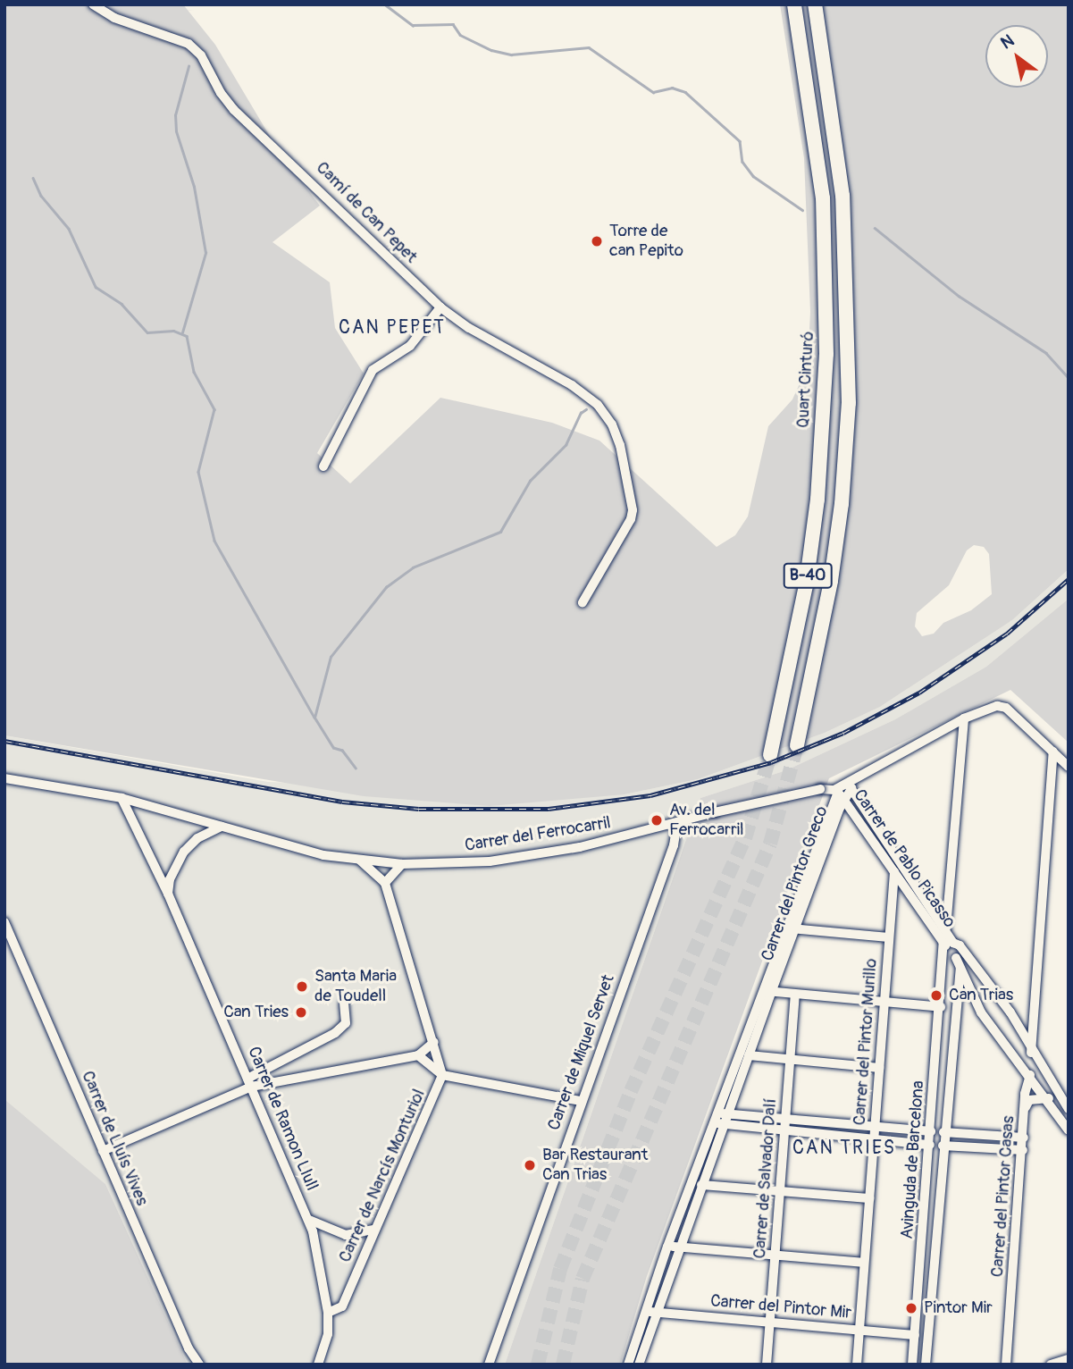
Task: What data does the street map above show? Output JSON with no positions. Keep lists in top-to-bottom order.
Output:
{
  "streets": {
    "highway": ["Quart Cinturó", "B-40"],
    "street": [
      "Camí de Can Pepet",
      "Carrer del Ferrocarril",
      "Carrer de Pablo Picasso",
      "Carrer del Pintor Greco",
      "Carrer del Pintor Murillo",
      "Carrer de Miquel Servet",
      "Carrer de Ramon Llull",
      "Carrer de Lluís Vives",
      "Avinguda de Barcelona",
      "Carrer de Narcís Monturiol",
      "Carrer de Salvador Dalí",
      "Carrer del Pintor Casas",
      "Carrer del Pintor Mir"
    ]
  },
  "crossings": [
    ["Carrer del Ferrocarril", "Carrer de Pablo Picasso"],
    ["Carrer del Ferrocarril", "Carrer del Pintor Greco"],
    ["Carrer del Ferrocarril", "Carrer de Miquel Servet"],
    ["Carrer del Ferrocarril", "Carrer de Ramon Llull"],
    ["Carrer del Ferrocarril", "Carrer de Narcís Monturiol"],
    ["Carrer de Pablo Picasso", "Carrer del Pintor Greco"],
    ["Carrer de Pablo Picasso", "Carrer del Pintor Murillo"],
    ["Carrer de Pablo Picasso", "Avinguda de Barcelona"],
    ["Carrer de Pablo Picasso", "Carrer del Pintor Casas"],
    ["Carrer del Pintor Greco", "Carrer del Pintor Mir"],
    ["Carrer del Pintor Murillo", "Carrer del Pintor Mir"],
    ["Carrer de Ramon Llull", "Carrer de Narcís Monturiol"],
    ["Avinguda de Barcelona", "Carrer del Pintor Mir"],
    ["Carrer de Salvador Dalí", "Carrer del Pintor Mir"]
  ],
  "districts": ["CAN PEPET", "CAN TRIES"],
  "places": [
    "Torre de can Pepito",
    "Av. del Ferrocarril",
    "Santa Maria de Toudell",
    "Can Trias",
    "Can Tries",
    "Bar Restaurant Can Trias",
    "Pintor Mir"
  ],
  "north": "top left"
}
